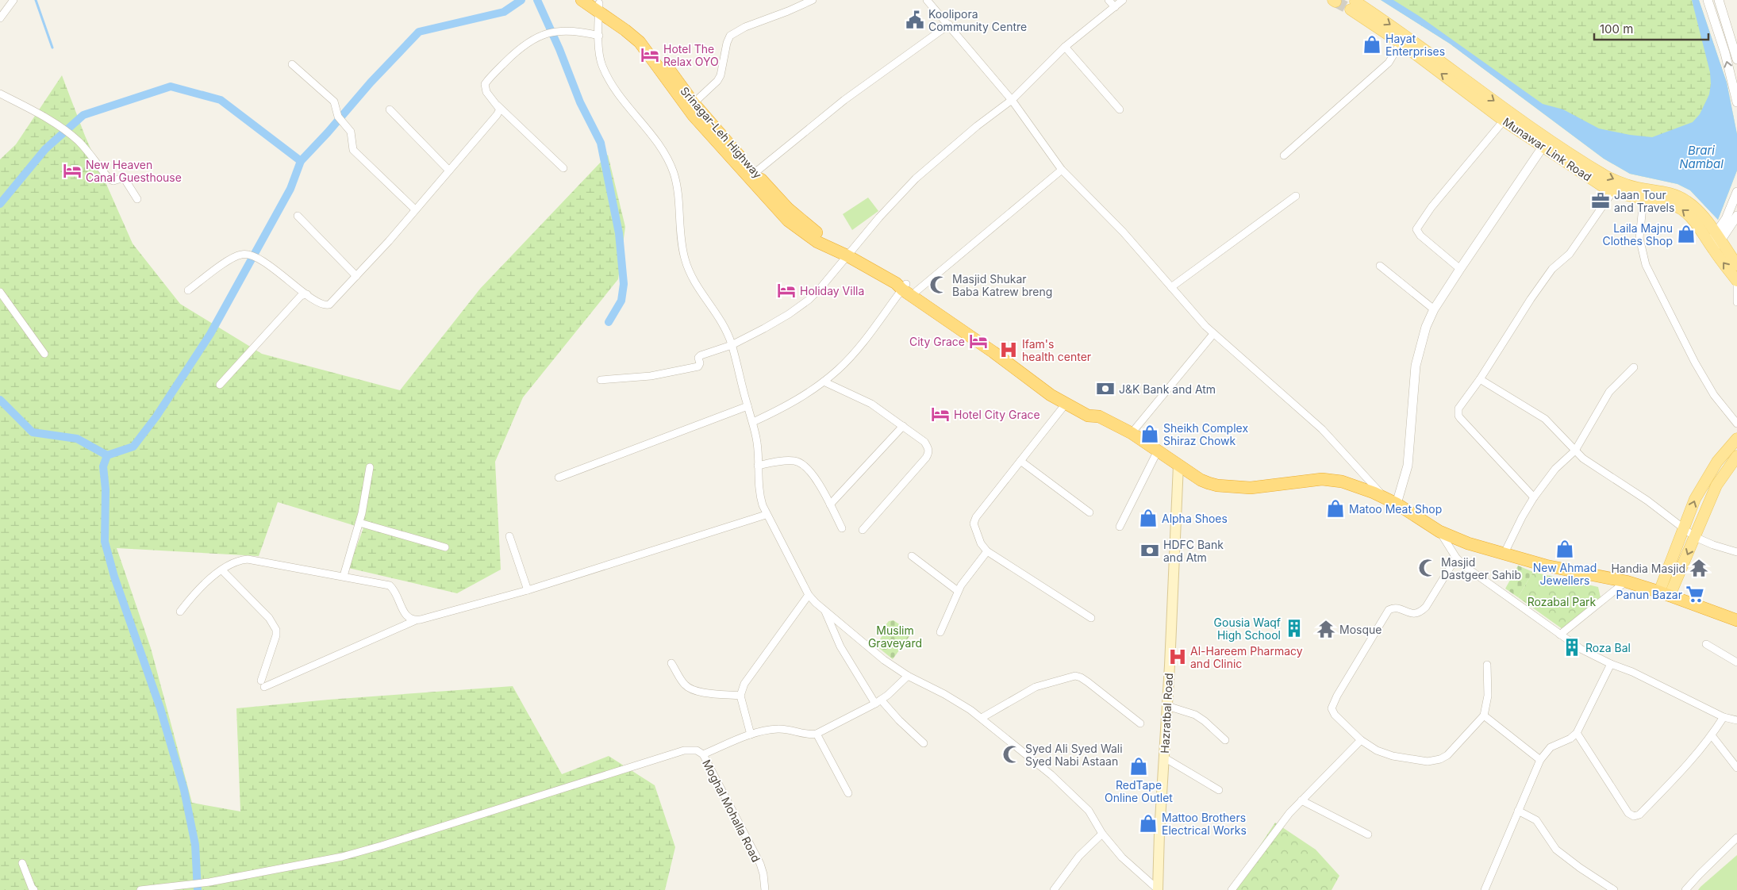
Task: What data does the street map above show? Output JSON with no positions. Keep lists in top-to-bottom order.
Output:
{
  "streets": {
    "highway": ["Srinagar-Leh Highway"],
    "main road": ["Munawar Link Road", "Hazratbal Road"],
    "street": ["Moghal Mohalla Road"]
  },
  "water": ["Brari Nambal"],
  "parks": ["Rozabal Park", "Muslim Graveyard"],
  "places": {
    "public building": ["Koolipora Community Centre"],
    "shop": [
      "Hayat Enterprises",
      "Laila Majnu Clothes Shop",
      "Sheikh Complex Shiraz Chowk",
      "Matoo Meat Shop",
      "Alpha Shoes",
      "New Ahmad Jewellers",
      "RedTape Online Outlet",
      "Mattoo Brothers Electrical Works"
    ],
    "hotel": [
      "Hotel The Relax OYO",
      "New Heaven Canal Guesthouse",
      "Holiday Villa",
      "City Grace",
      "Hotel City Grace"
    ],
    "office": ["Jaan Tour and Travels"],
    "mosque": ["Masjid Shukar Baba Katrew breng", "Masjid Dastgeer Sahib", "Syed Ali Syed Wali Syed Nabi Astaan"],
    "hospital": ["Ifam's health center", "Al-Hareem Pharmacy and Clinic"],
    "bank": ["J&K Bank and Atm", "HDFC Bank and Atm"],
    "temple": ["Handia Masjid", "Mosque"],
    "supermarket": ["Panun Bazar"],
    "building": ["Gousia Waqf High School", "Roza Bal"]
  },
  "scale_bar": "100 m"
}
